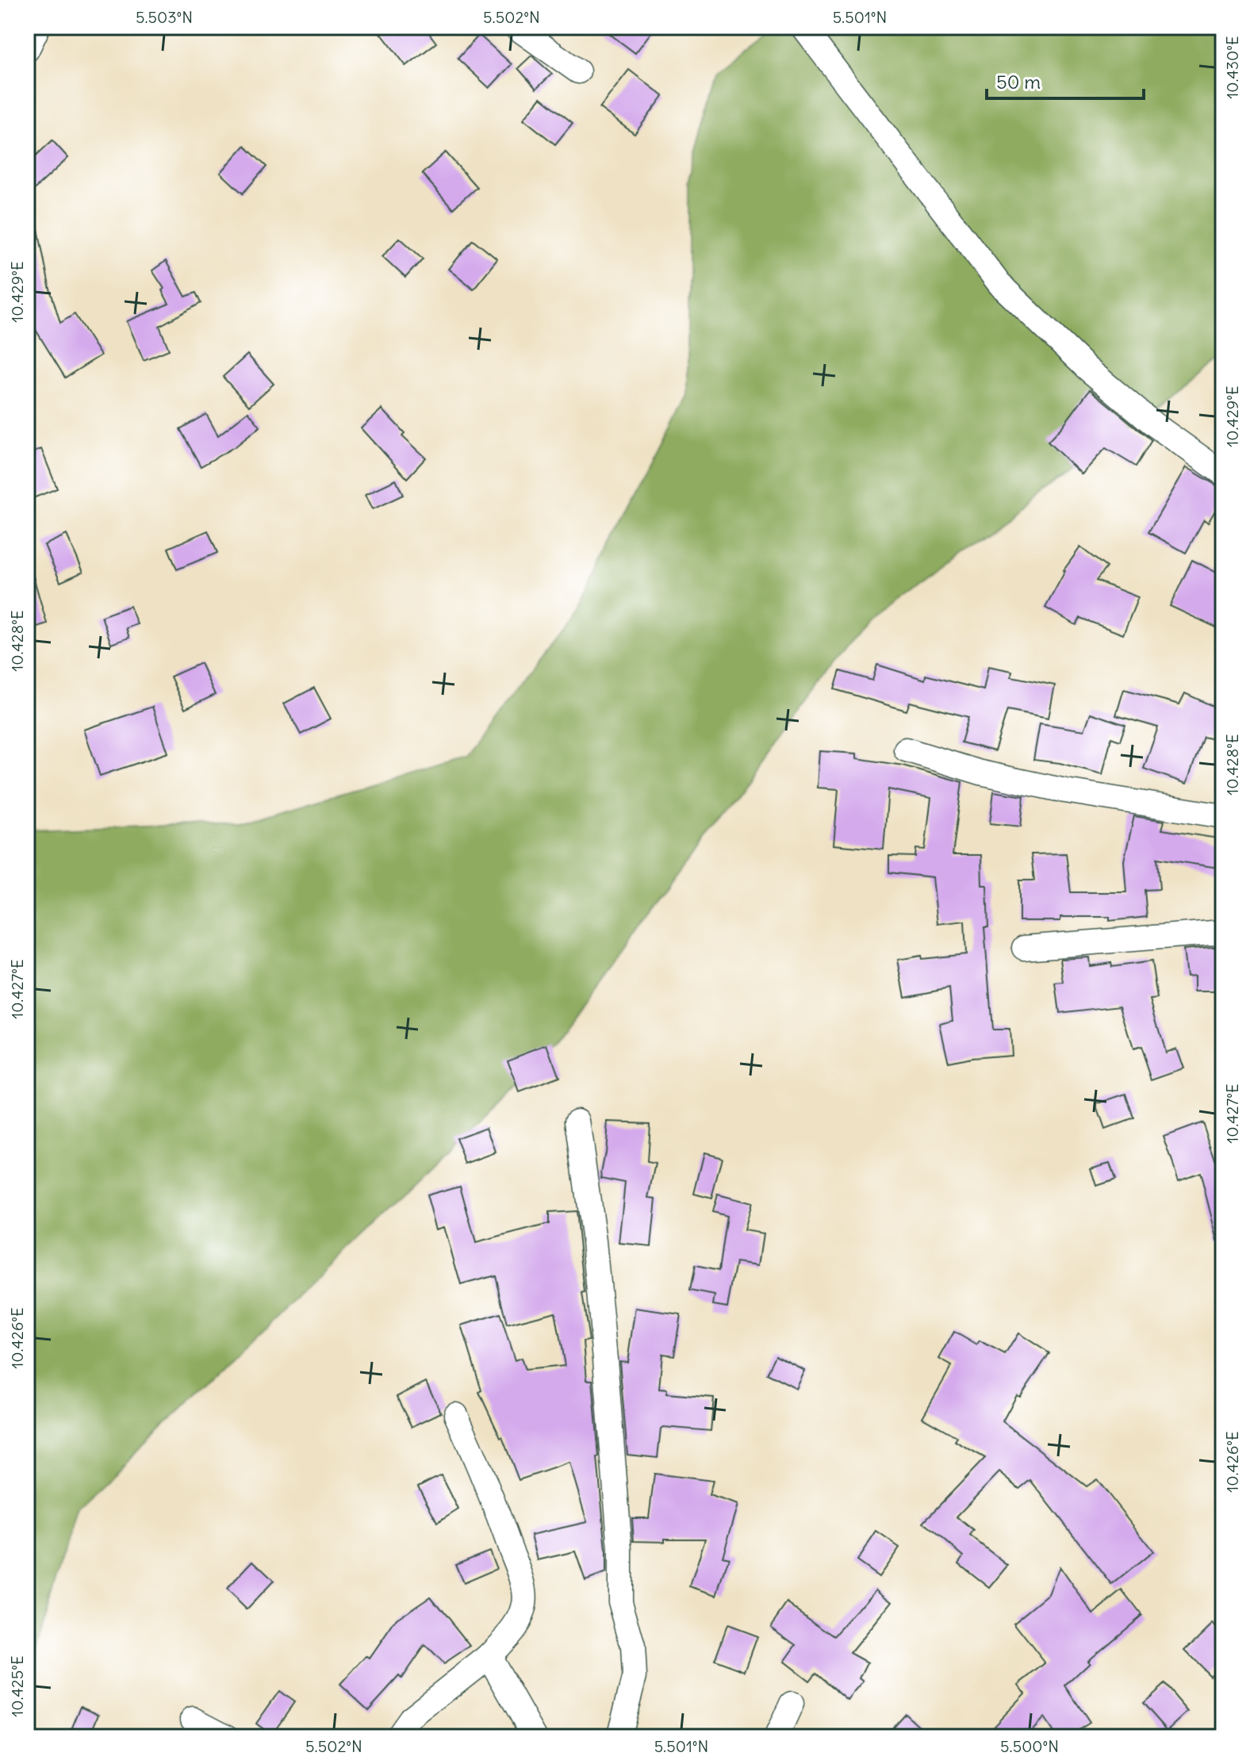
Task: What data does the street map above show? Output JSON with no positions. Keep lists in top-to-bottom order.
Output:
{
  "scale_bar": "50 m",
  "coordinates": [
    "5.503°N",
    "5.502°N",
    "5.501°N",
    "10.430°E",
    "10.429°E",
    "10.428°E",
    "10.427°E",
    "10.426°E",
    "10.425°E",
    "5.500°N"
  ]
}
